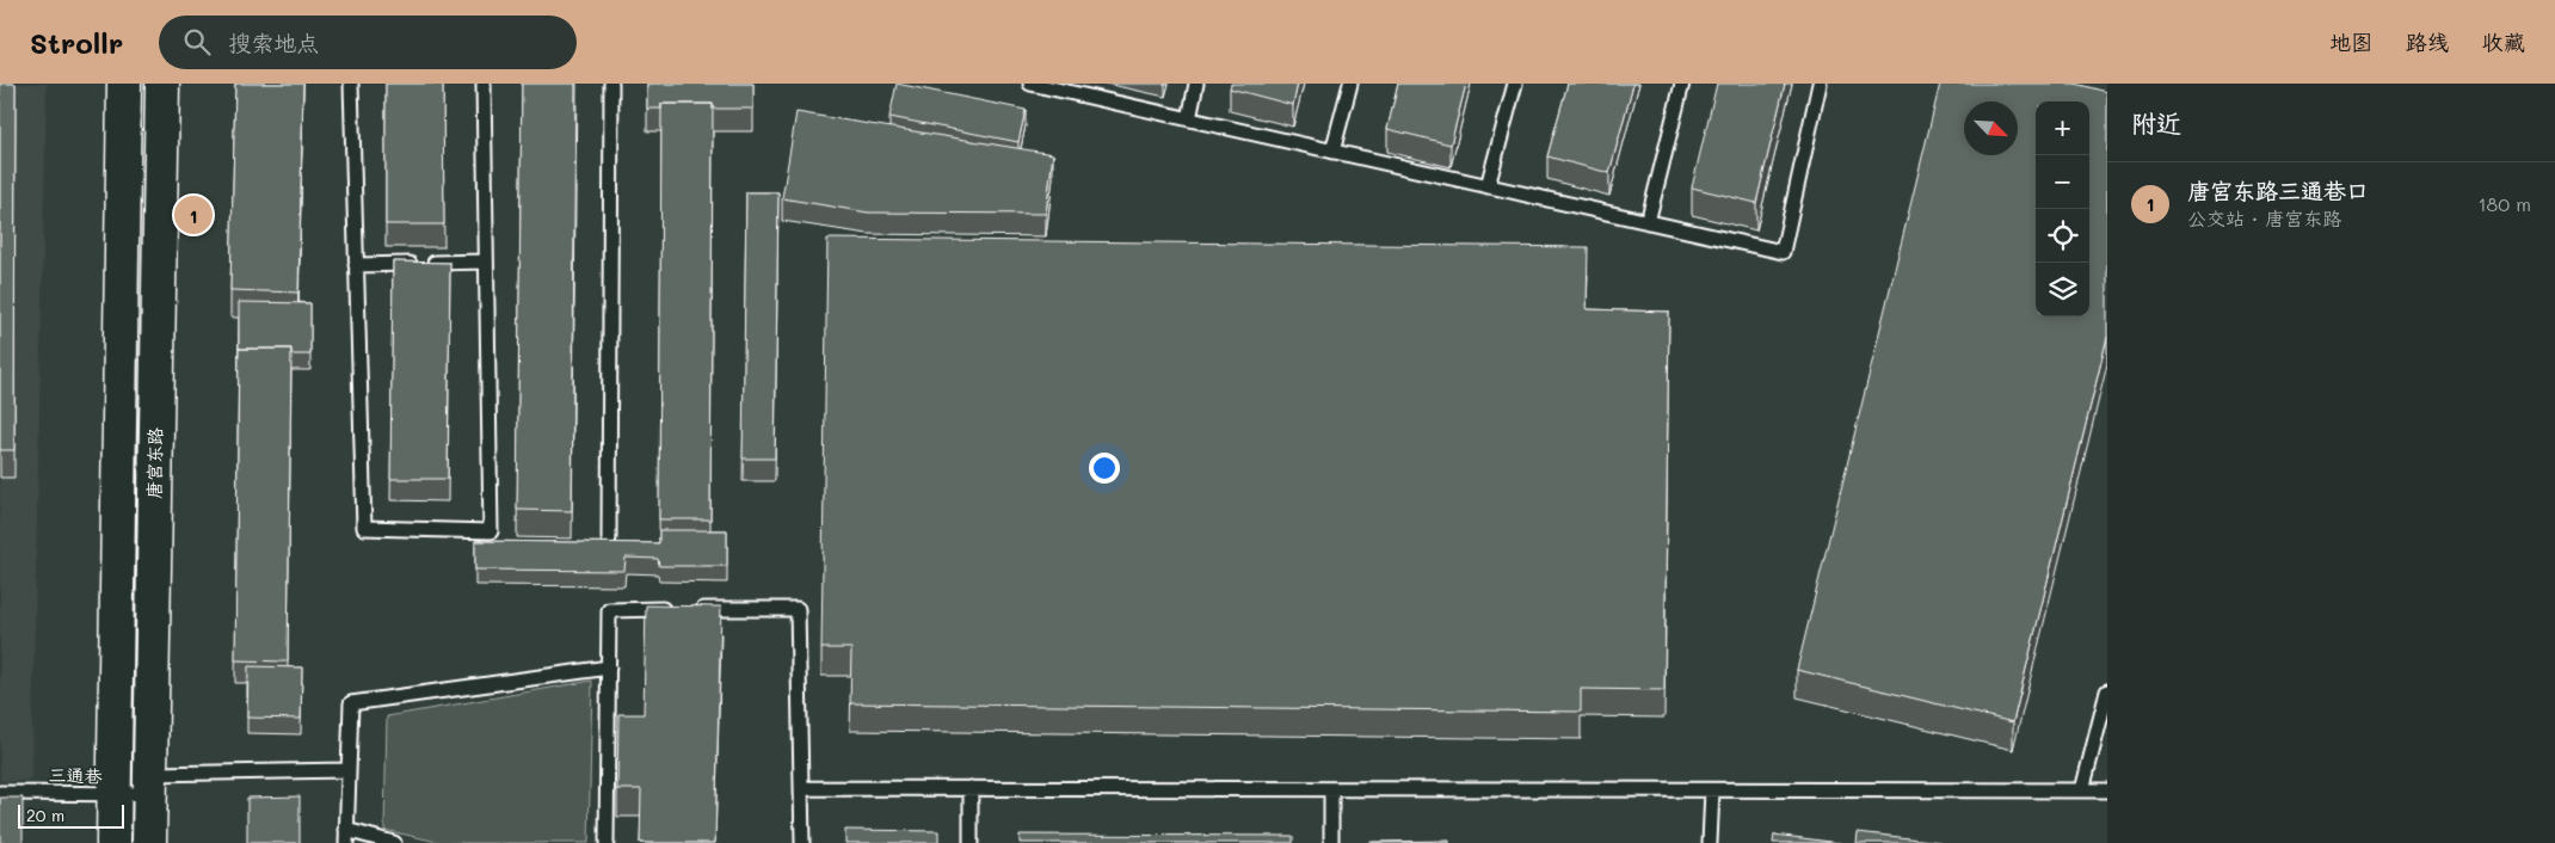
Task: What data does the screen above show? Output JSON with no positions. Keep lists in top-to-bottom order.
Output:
{
  "streets": {
    "street": ["唐宫东路"],
    "lane": ["三通巷"]
  },
  "crossings": [
    ["唐宫东路", "三通巷"]
  ],
  "scale_bar": "20 m",
  "north": "bottom right",
  "page": {
    "header": "Strollr",
    "search": "搜索地点",
    "nav": ["地图", "路线", "收藏"],
    "heading": "附近",
    "map_buttons": ["+", "−"],
    "list": [
      {
        "mark": "1",
        "name": "唐宫东路三通巷口",
        "note": "公交站 · 唐宫东路",
        "value": "180 m"
      }
    ],
    "pins": "1",
    "scale": "20 m"
  }
}
